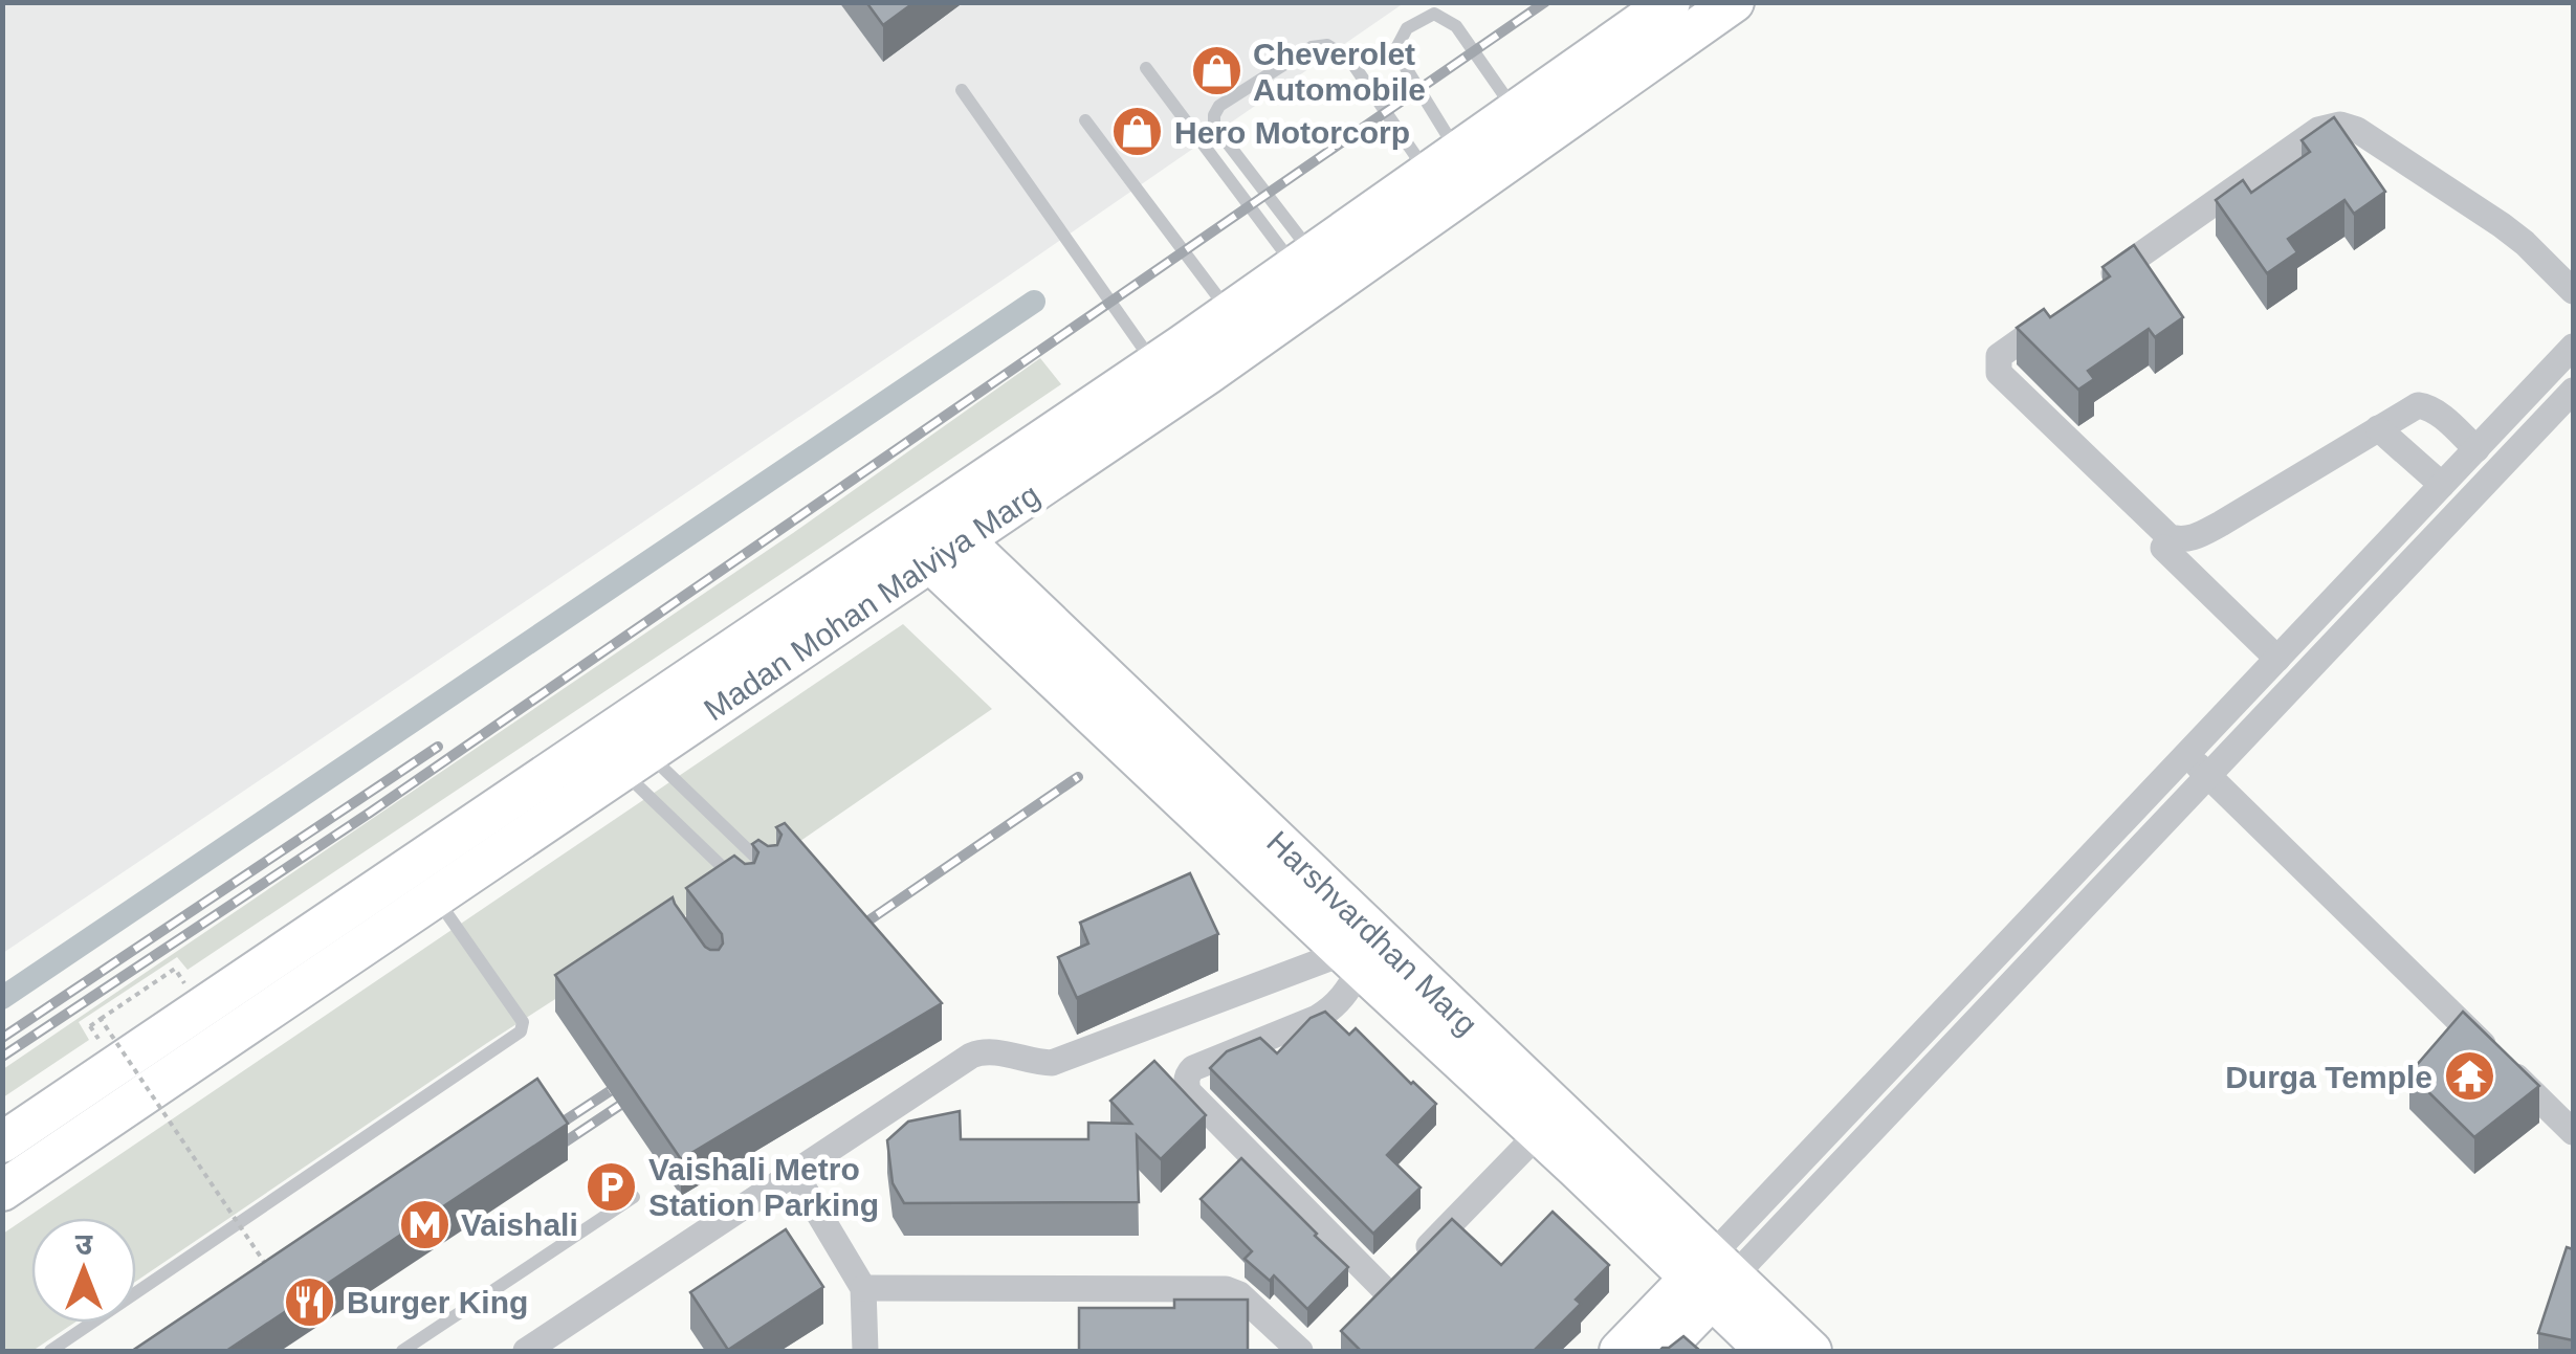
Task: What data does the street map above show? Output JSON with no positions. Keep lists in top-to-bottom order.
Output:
{
  "streets": {
    "main road": ["Madan Mohan Malviya Marg", "Harshvardhan Marg"]
  },
  "crossings": [
    ["Madan Mohan Malviya Marg", "Harshvardhan Marg"]
  ],
  "places": {
    "shop": ["Cheverolet Automobile", "Hero Motorcorp"],
    "temple": ["Durga Temple"],
    "parking": ["Vaishali Metro Station Parking"],
    "metro station": ["Vaishali"],
    "restaurant": ["Burger King"]
  },
  "north": "top"
}
